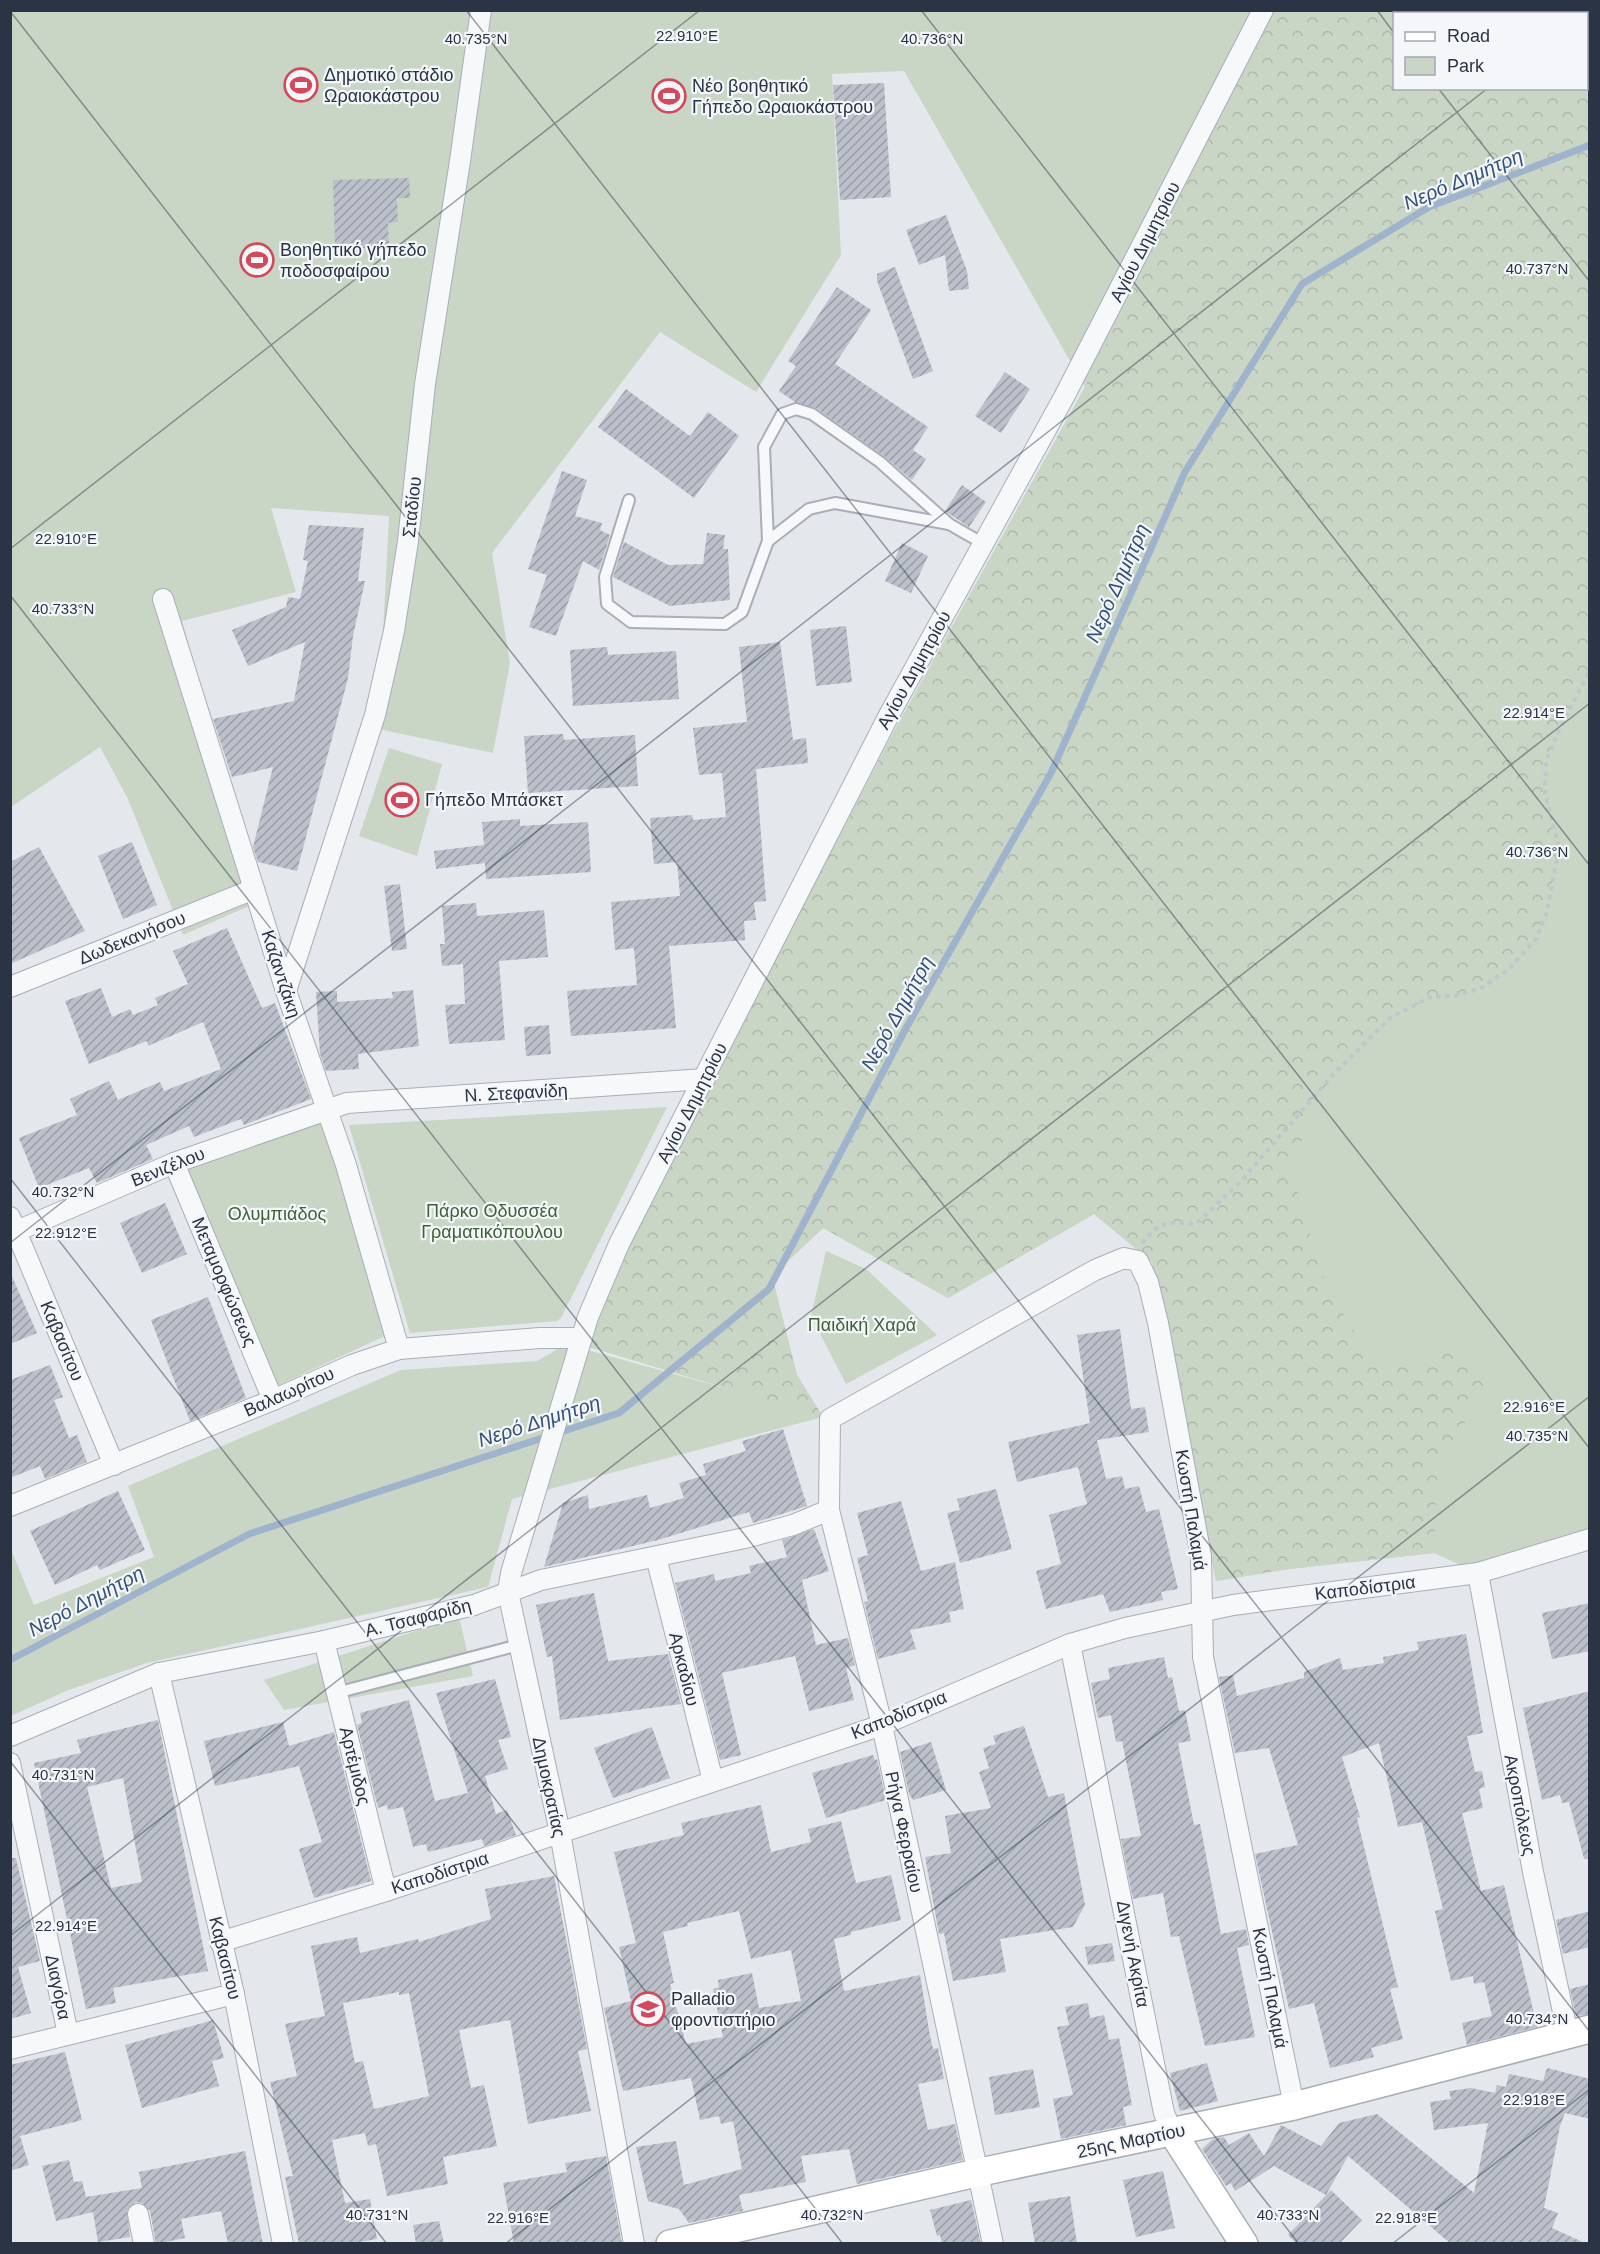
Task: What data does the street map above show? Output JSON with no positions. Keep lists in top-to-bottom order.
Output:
{
  "streets": {
    "street": [
      "Αγίου Δημητρίου",
      "Σταδίου",
      "Δωδεκανήσου",
      "Καζαντζάκη",
      "Ν. Στεφανίδη",
      "Βενιζέλου",
      "Μεταμορφώσεως",
      "Καβασίτου",
      "Βαλαωρίτου",
      "Κωστή Παλαμά",
      "Καποδίστρια",
      "Α. Τσαφαρίδη",
      "Αρκαδίου",
      "Αρτέμιδος",
      "Δημοκρατίας",
      "Ακροπόλεως",
      "Ρήγα Φερραίου",
      "Διγενή Ακρίτα",
      "Διαγόρα",
      "25ης Μαρτίου"
    ]
  },
  "crossings": [
    ["Αγίου Δημητρίου", "Ν. Στεφανίδη"],
    ["Αγίου Δημητρίου", "Βαλαωρίτου"],
    ["Αγίου Δημητρίου", "Δημοκρατίας"],
    ["Σταδίου", "Καζαντζάκη"],
    ["Δωδεκανήσου", "Καζαντζάκη"],
    ["Καζαντζάκη", "Ν. Στεφανίδη"],
    ["Καζαντζάκη", "Βενιζέλου"],
    ["Καζαντζάκη", "Βαλαωρίτου"],
    ["Ν. Στεφανίδη", "Βενιζέλου"],
    ["Βενιζέλου", "Μεταμορφώσεως"],
    ["Βενιζέλου", "Καβασίτου"],
    ["Μεταμορφώσεως", "Βαλαωρίτου"],
    ["Καβασίτου", "Βαλαωρίτου"],
    ["Καβασίτου", "Καποδίστρια"],
    ["Καβασίτου", "Α. Τσαφαρίδη"],
    ["Βαλαωρίτου", "Δημοκρατίας"],
    ["Κωστή Παλαμά", "Καποδίστρια"],
    ["Κωστή Παλαμά", "Ρήγα Φερραίου"],
    ["Κωστή Παλαμά", "25ης Μαρτίου"],
    ["Καποδίστρια", "Αρκαδίου"],
    ["Καποδίστρια", "Αρτέμιδος"],
    ["Καποδίστρια", "Δημοκρατίας"],
    ["Καποδίστρια", "Ακροπόλεως"],
    ["Καποδίστρια", "Ρήγα Φερραίου"],
    ["Καποδίστρια", "Διγενή Ακρίτα"],
    ["Α. Τσαφαρίδη", "Αρκαδίου"],
    ["Α. Τσαφαρίδη", "Αρτέμιδος"],
    ["Α. Τσαφαρίδη", "Δημοκρατίας"],
    ["Α. Τσαφαρίδη", "Ρήγα Φερραίου"],
    ["Ακροπόλεως", "25ης Μαρτίου"],
    ["Ρήγα Φερραίου", "25ης Μαρτίου"],
    ["Διγενή Ακρίτα", "25ης Μαρτίου"]
  ],
  "water": ["Νερό Δημήτρη"],
  "parks": ["Πάρκο Οδυσσέα Γραματικόπουλου", "Ολυμπιάδος", "Παιδική Χαρά"],
  "places": {
    "sports": [
      "Δημοτικό στάδιο Ωραιοκάστρου",
      "Νέο βοηθητικό Γήπεδο Ωραιοκάστρου",
      "Βοηθητικό γήπεδο ποδοσφαίρου",
      "Γήπεδο Μπάσκετ"
    ],
    "school or university": ["Palladio φροντιστήριο"]
  },
  "legend": ["Road", "Park"],
  "coordinates": [
    "22.910°E",
    "40.735°N",
    "40.736°N",
    "40.737°N",
    "40.733°N",
    "22.914°E",
    "40.732°N",
    "22.912°E",
    "22.916°E",
    "40.731°N",
    "40.734°N",
    "22.918°E"
  ]
}
